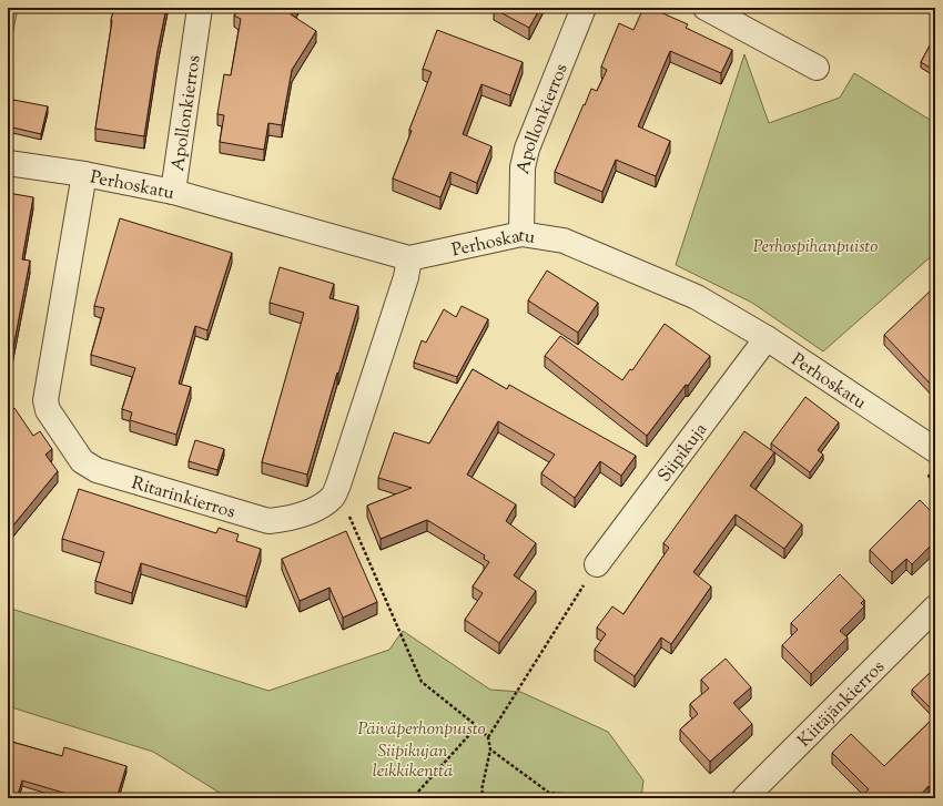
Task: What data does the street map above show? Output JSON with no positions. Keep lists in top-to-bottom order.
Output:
{
  "streets": {
    "street": [
      "Apollonkierros",
      "Perhoskatu",
      "Siipikuja",
      "Ritarinkierros",
      "Kiitäjänkierros"
    ]
  },
  "crossings": [
    ["Apollonkierros", "Perhoskatu"],
    ["Perhoskatu", "Siipikuja"],
    ["Perhoskatu", "Ritarinkierros"]
  ],
  "parks": ["Perhospihanpuisto", "Päiväperhonpuisto", "Siipikujan leikkikenttä"]
}
